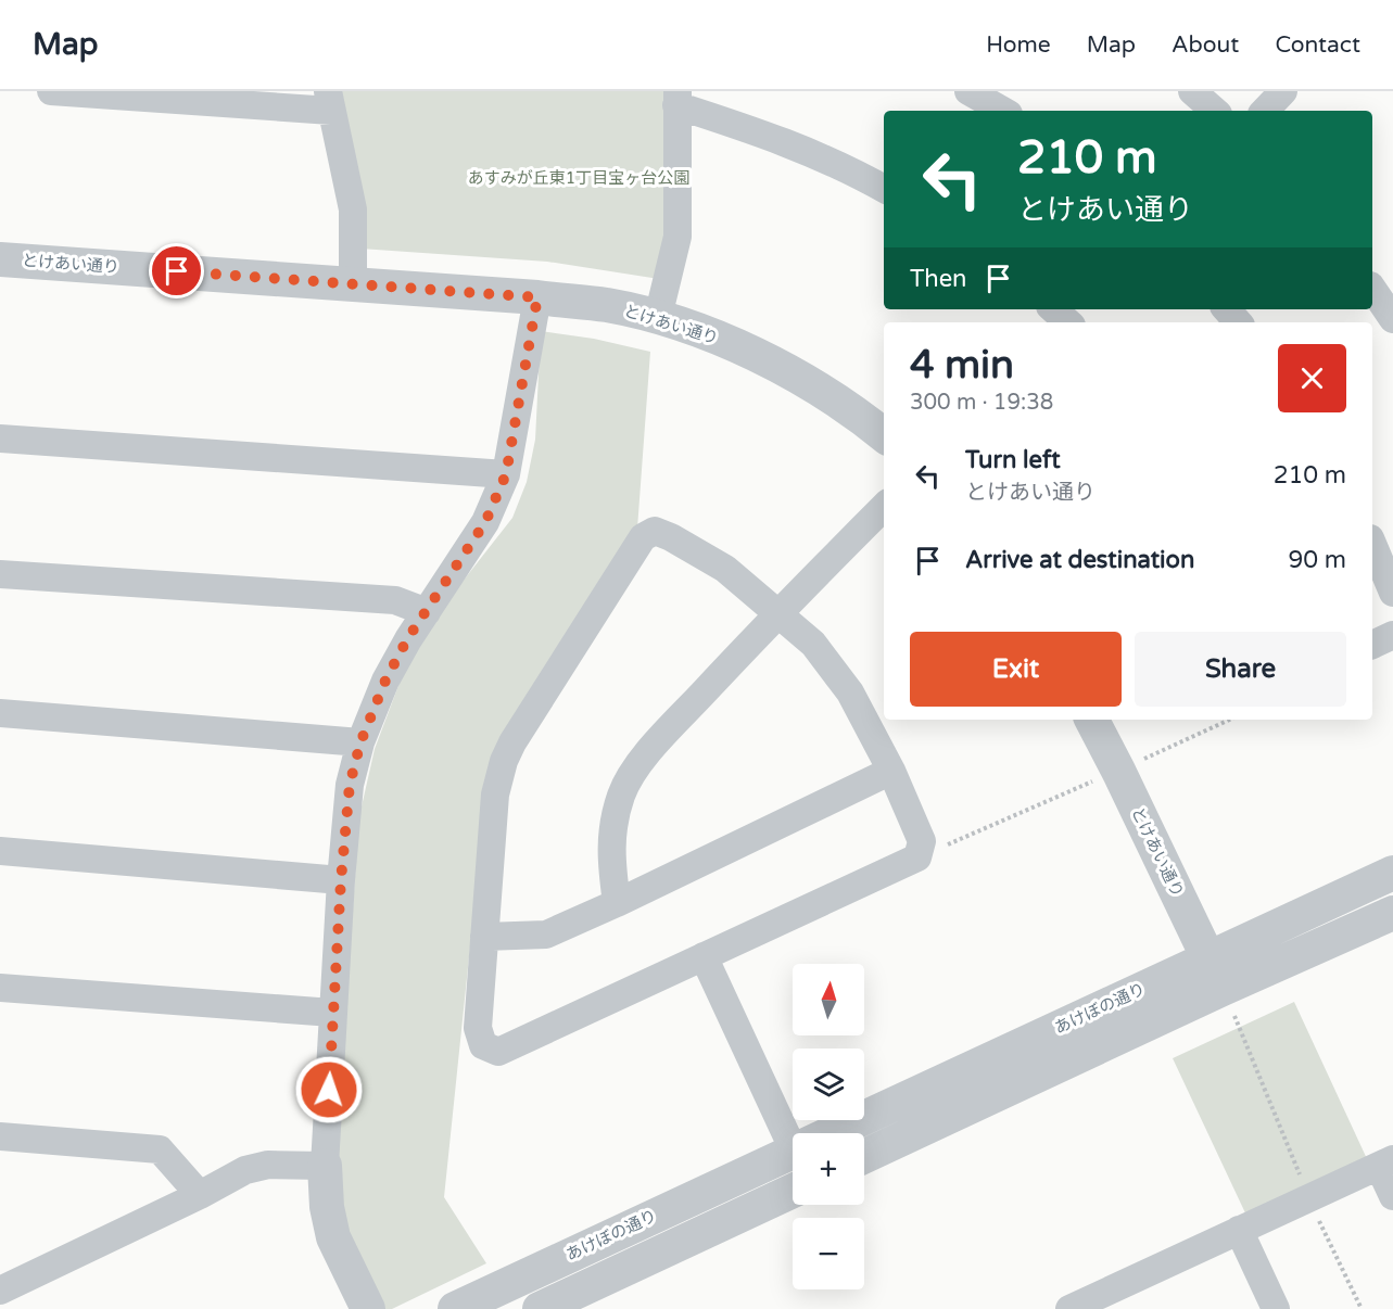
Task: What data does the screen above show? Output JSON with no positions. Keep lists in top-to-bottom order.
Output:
{
  "streets": {
    "street": ["とけあい通り", "あけぼの通り"]
  },
  "crossings": [
    ["とけあい通り", "あけぼの通り"]
  ],
  "parks": ["あすみが丘東1丁目宝ヶ台公園"],
  "north": "top",
  "page": {
    "header": "Map",
    "nav": [
      "Home",
      "Map",
      "About",
      "Contact"
    ],
    "turn": ["210 m", "とけあい通り"],
    "then": "Then",
    "heading": ["4 min", "300 m · 19:38"],
    "list": [
      {
        "name": "Turn left",
        "note": "とけあい通り",
        "value": "210 m"
      },
      {
        "name": "Arrive at destination",
        "value": "90 m"
      }
    ],
    "buttons": ["Exit", "Share"],
    "map_buttons": ["+", "−"]
  }
}
